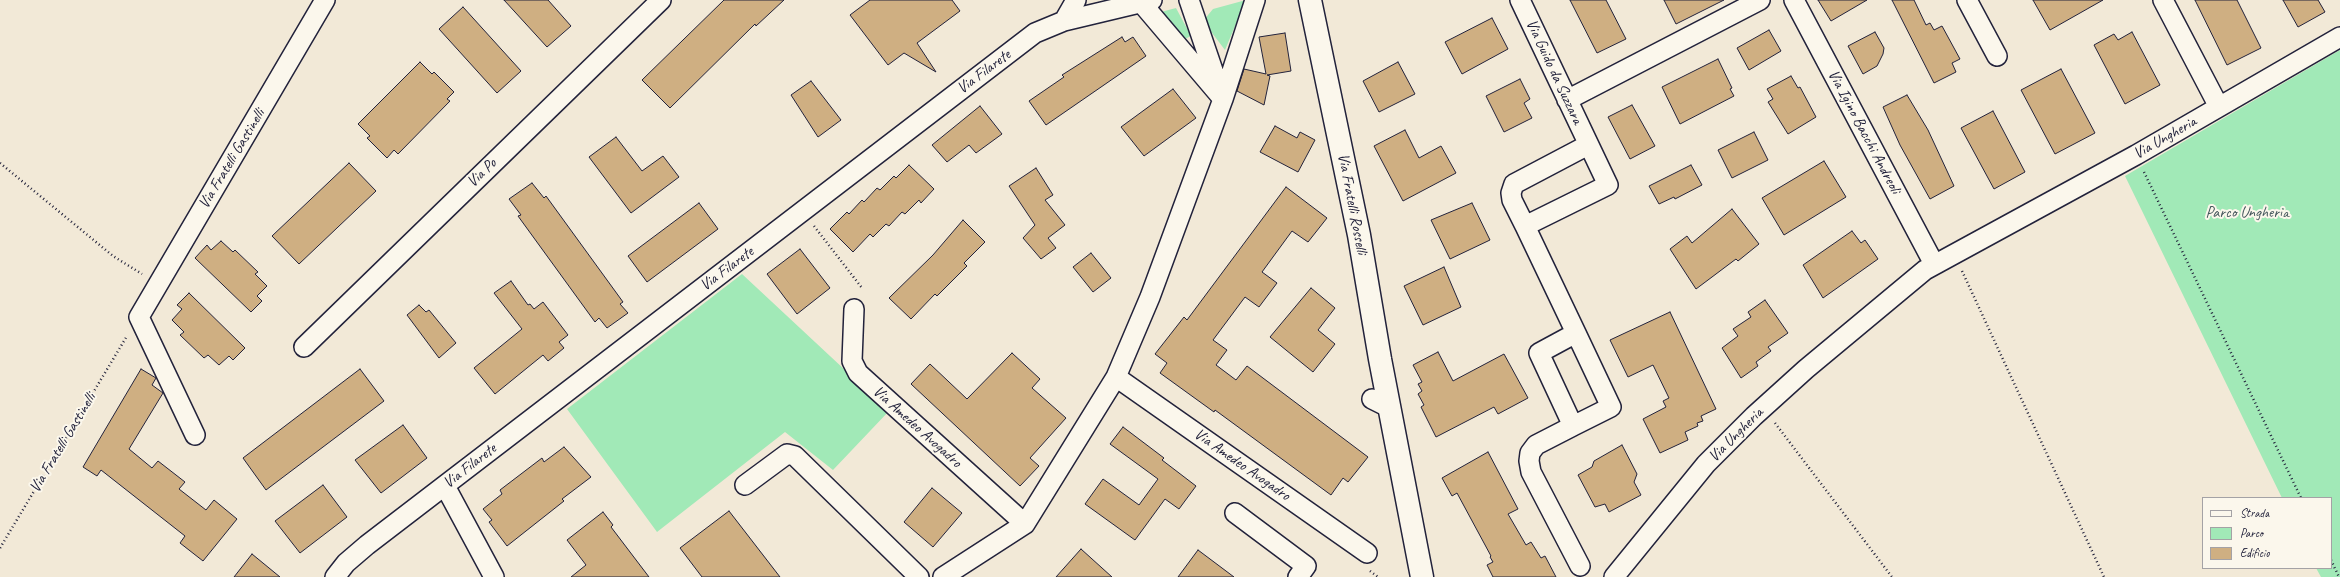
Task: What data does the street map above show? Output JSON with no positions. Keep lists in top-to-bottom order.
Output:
{
  "streets": {
    "street": [
      "Via Filarete",
      "Via Guido da Suzzara",
      "Via Igino Bacchi Andreoli",
      "Via Ungheria",
      "Via Fratelli Gastinelli",
      "Via Po",
      "Via Fratelli Rosselli",
      "Via Amedeo Avogadro"
    ]
  },
  "crossings": [
    ["Via Igino Bacchi Andreoli", "Via Ungheria"]
  ],
  "parks": ["Parco Ungheria"],
  "legend": ["Strada", "Parco", "Edificio"]
}
